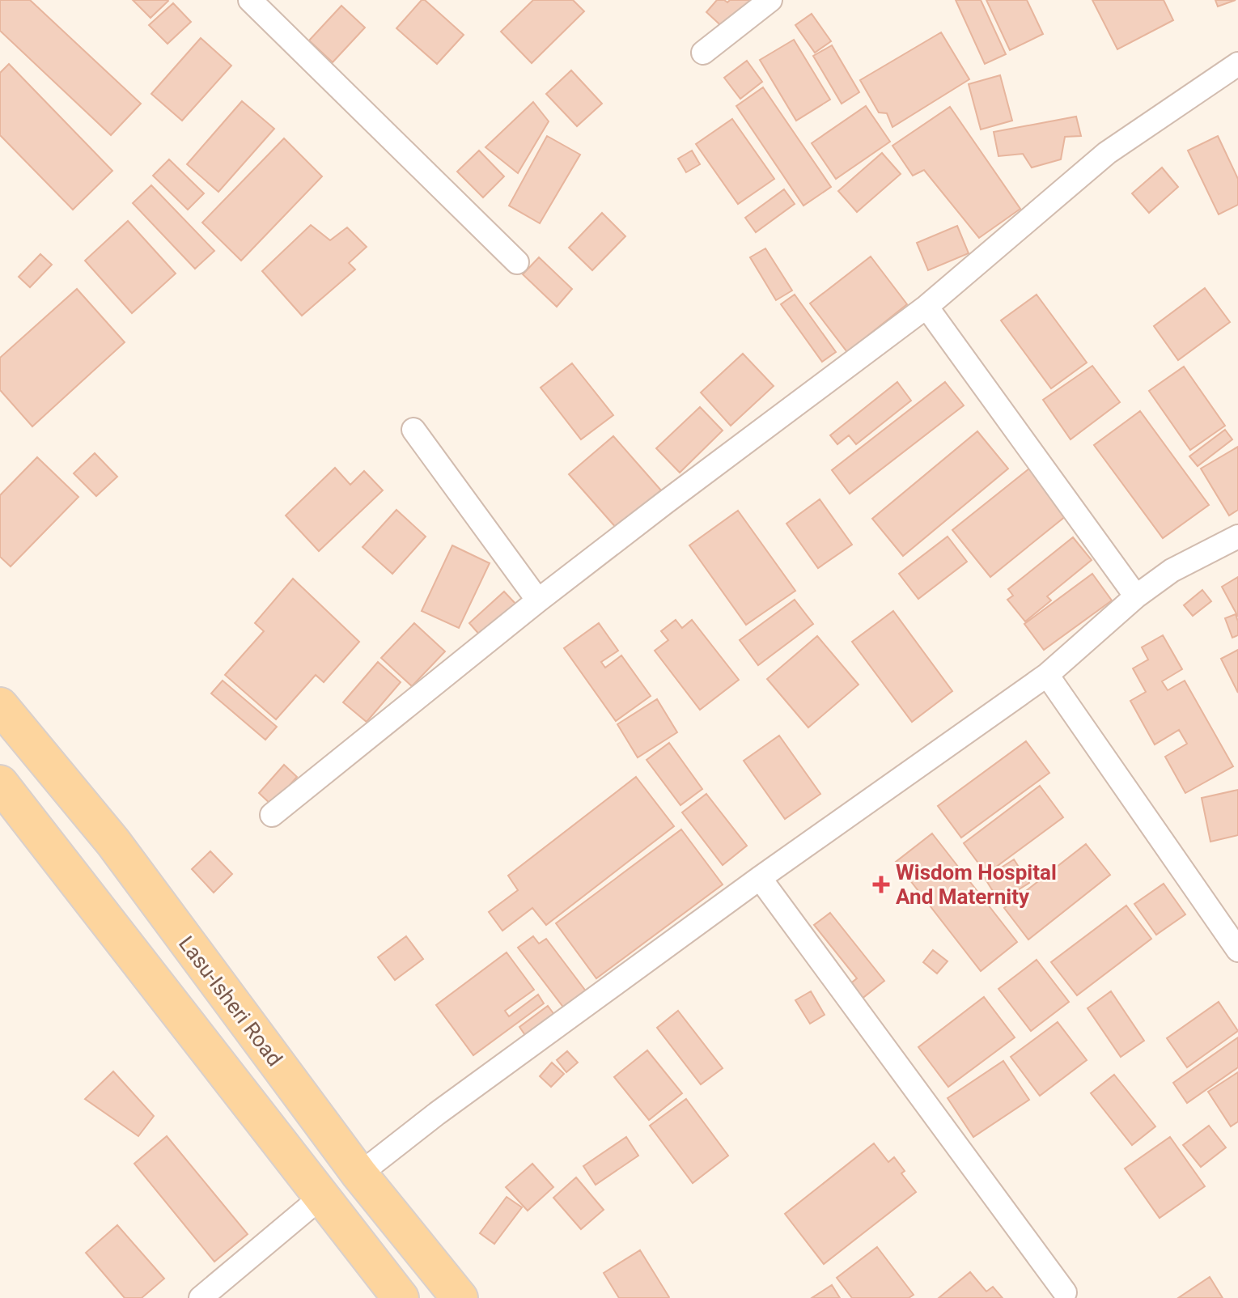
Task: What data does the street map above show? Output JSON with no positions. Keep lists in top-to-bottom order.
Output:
{
  "streets": {
    "main road": ["Lasu-Isheri Road"]
  },
  "places": {
    "health": ["Wisdom Hospital And Maternity"]
  }
}
